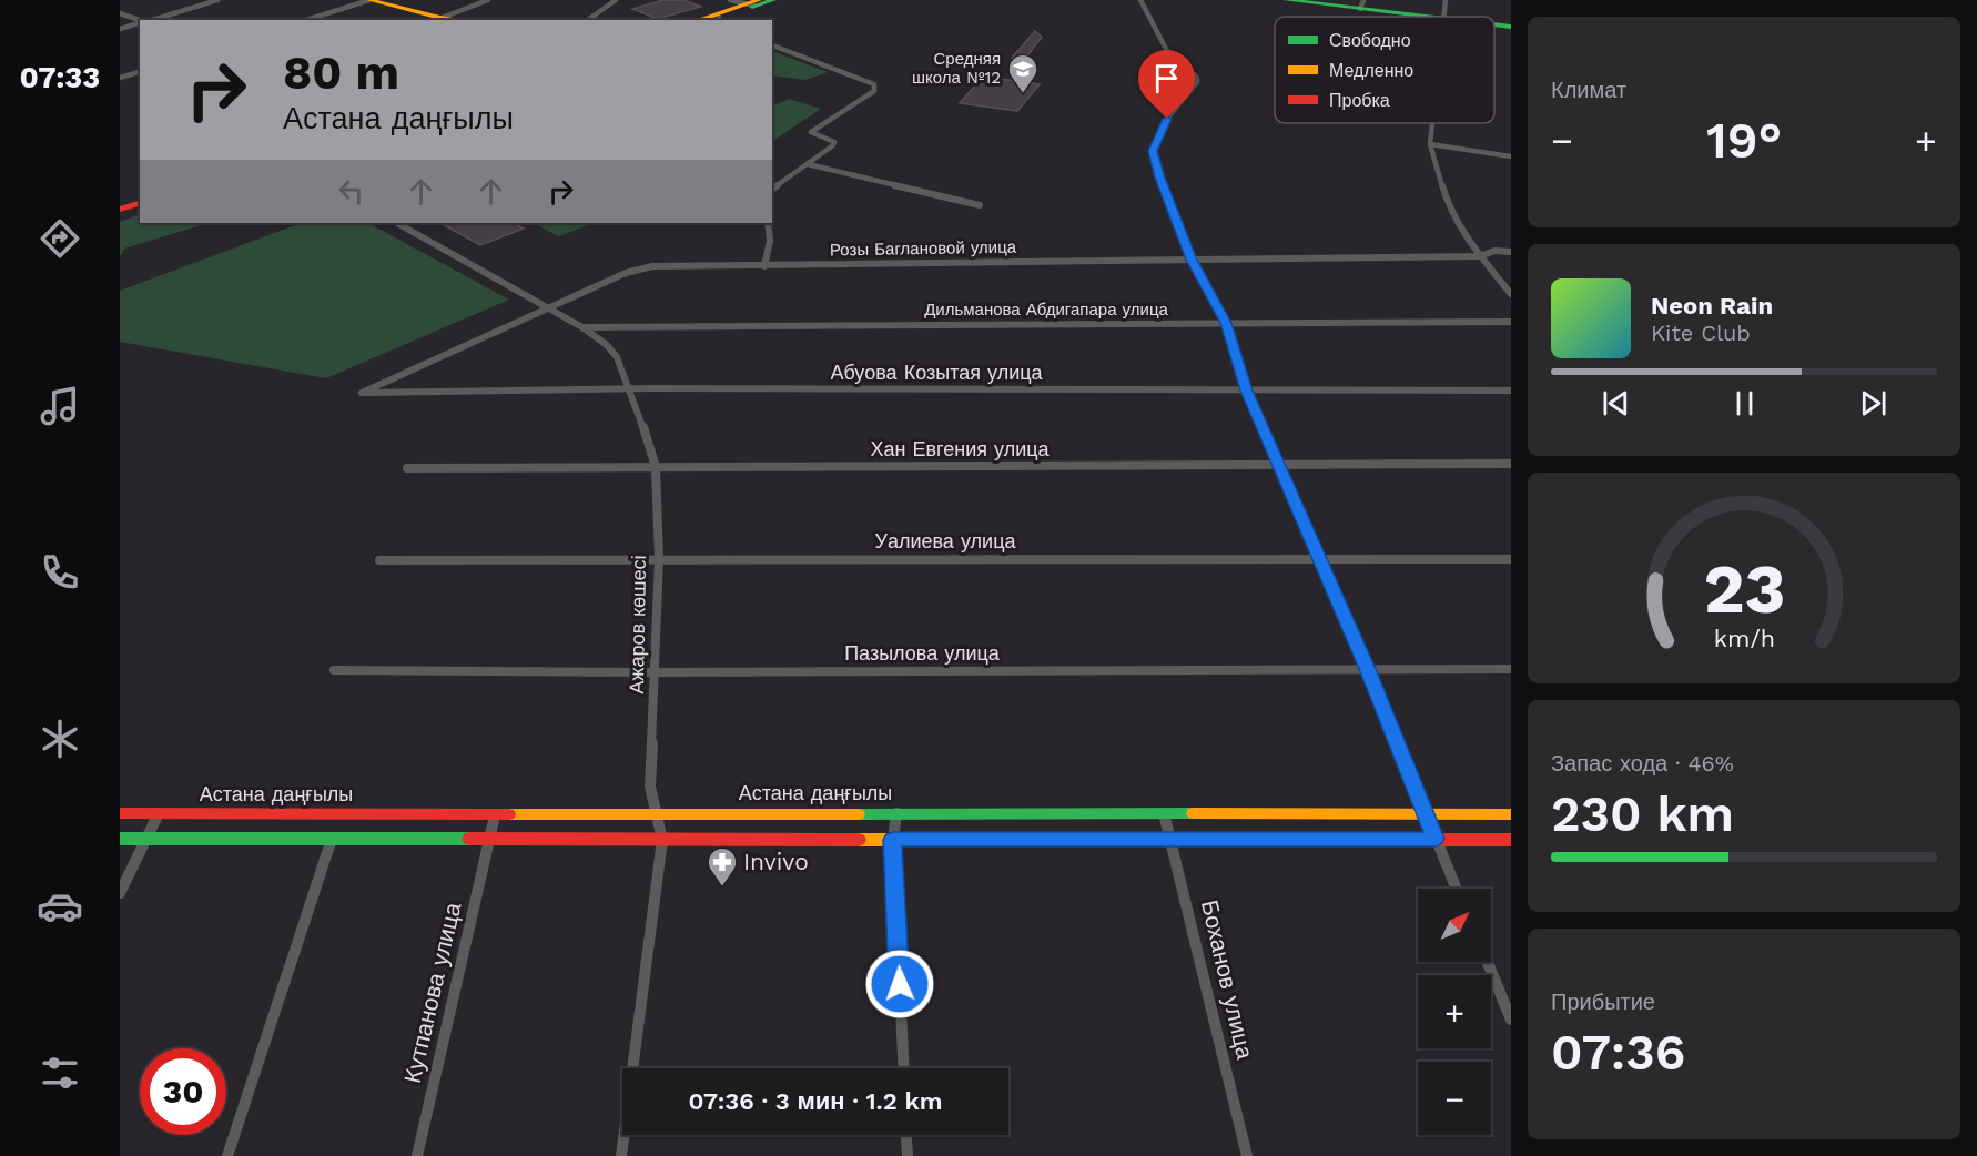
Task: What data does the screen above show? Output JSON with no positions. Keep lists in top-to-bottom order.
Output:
{
  "streets": {
    "street": [
      "Розы Баглановой улица",
      "Дильманова Абдигапара улица",
      "Абуова Козытая улица",
      "Хан Евгения улица",
      "Уалиева улица",
      "Ажаров көшесі",
      "Пазылова улица",
      "Астана даңғылы",
      "Боханов улица",
      "Кутпанова улица"
    ]
  },
  "crossings": [
    ["Розы Баглановой улица", "Абуова Козытая улица"],
    ["Розы Баглановой улица", "Ажаров көшесі"],
    ["Дильманова Абдигапара улица", "Ажаров көшесі"],
    ["Абуова Козытая улица", "Ажаров көшесі"],
    ["Хан Евгения улица", "Ажаров көшесі"],
    ["Уалиева улица", "Ажаров көшесі"],
    ["Ажаров көшесі", "Пазылова улица"],
    ["Ажаров көшесі", "Астана даңғылы"],
    ["Астана даңғылы", "Боханов улица"],
    ["Астана даңғылы", "Кутпанова улица"]
  ],
  "places": {
    "school or university": ["Средняя школа №12"],
    "pharmacy": ["Invivo"]
  },
  "legend": ["Свободно", "Медленно", "Пробка"],
  "north": "top right",
  "page": {
    "tabs": "07:33",
    "tile": [
      "Климат",
      ["Запас хода · 46%", "230 km"],
      ["Прибытие", "07:36"]
    ],
    "turn": ["80 m", "Астана даңғылы"],
    "heat": ["−", "19°", "+"],
    "song": ["Neon Rain", "Kite Club"],
    "map_buttons": ["+", "−"],
    "limit": "30",
    "trip": "07:36 · 3 мин · 1.2 km",
    "gauge": ["23", "km/h"]
  }
}
